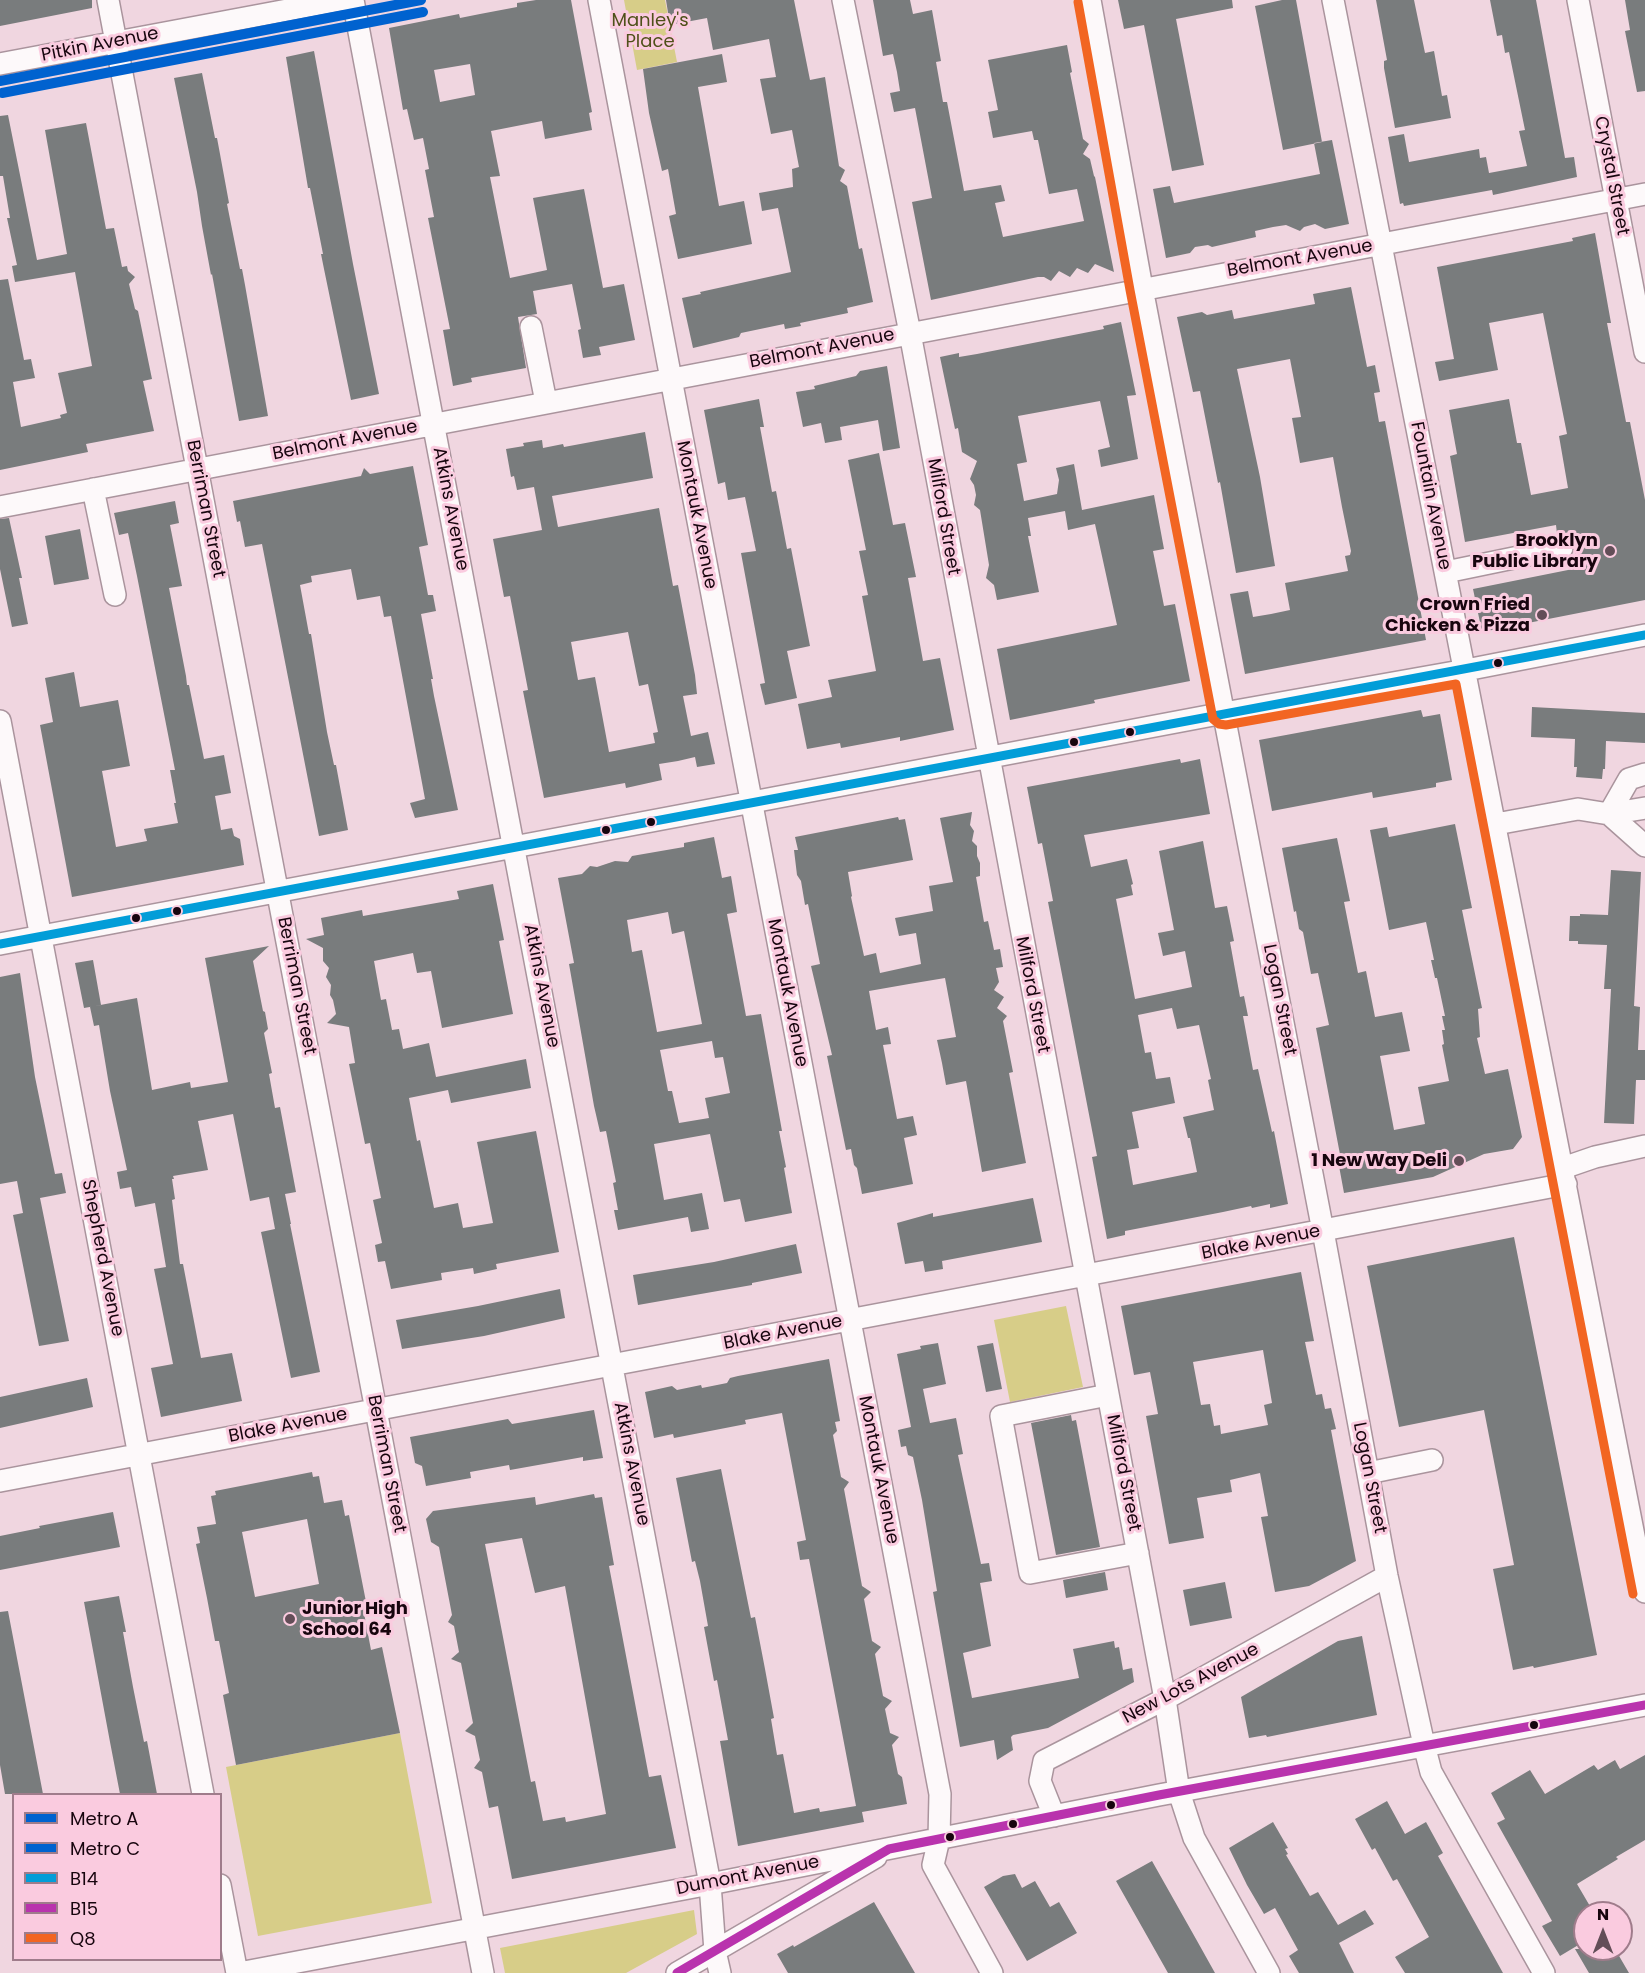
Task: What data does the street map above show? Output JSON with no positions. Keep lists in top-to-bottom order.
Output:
{
  "streets": {
    "street": [
      "Pitkin Avenue",
      "Crystal Street",
      "Belmont Avenue",
      "Fountain Avenue",
      "Berriman Street",
      "Atkins Avenue",
      "Montauk Avenue",
      "Milford Street",
      "Logan Street",
      "Blake Avenue",
      "Shepherd Avenue",
      "New Lots Avenue",
      "Dumont Avenue"
    ]
  },
  "crossings": [
    ["Pitkin Avenue", "Berriman Street"],
    ["Crystal Street", "Belmont Avenue"],
    ["Belmont Avenue", "Fountain Avenue"],
    ["Belmont Avenue", "Berriman Street"],
    ["Belmont Avenue", "Atkins Avenue"],
    ["Belmont Avenue", "Montauk Avenue"],
    ["Belmont Avenue", "Milford Street"],
    ["Belmont Avenue", "Logan Street"],
    ["Fountain Avenue", "Blake Avenue"],
    ["Berriman Street", "Blake Avenue"],
    ["Berriman Street", "Dumont Avenue"],
    ["Atkins Avenue", "Blake Avenue"],
    ["Atkins Avenue", "Dumont Avenue"],
    ["Montauk Avenue", "Blake Avenue"],
    ["Montauk Avenue", "Dumont Avenue"],
    ["Milford Street", "Blake Avenue"],
    ["Milford Street", "New Lots Avenue"],
    ["Milford Street", "Dumont Avenue"],
    ["Logan Street", "Blake Avenue"],
    ["Logan Street", "New Lots Avenue"],
    ["Logan Street", "Dumont Avenue"],
    ["Blake Avenue", "Shepherd Avenue"],
    ["New Lots Avenue", "Dumont Avenue"]
  ],
  "parks": ["Manley's Place"],
  "places": [
    "Brooklyn Public Library",
    "Crown Fried Chicken & Pizza",
    "1 New Way Deli",
    "Junior High School 64"
  ],
  "lines": [
    "metro line A",
    "transit line Q8",
    "metro line C",
    "transit line B14",
    "transit line B15"
  ],
  "legend": [
    "Metro A",
    "Metro C",
    "B14",
    "B15",
    "Q8"
  ],
  "north": "top"
}
